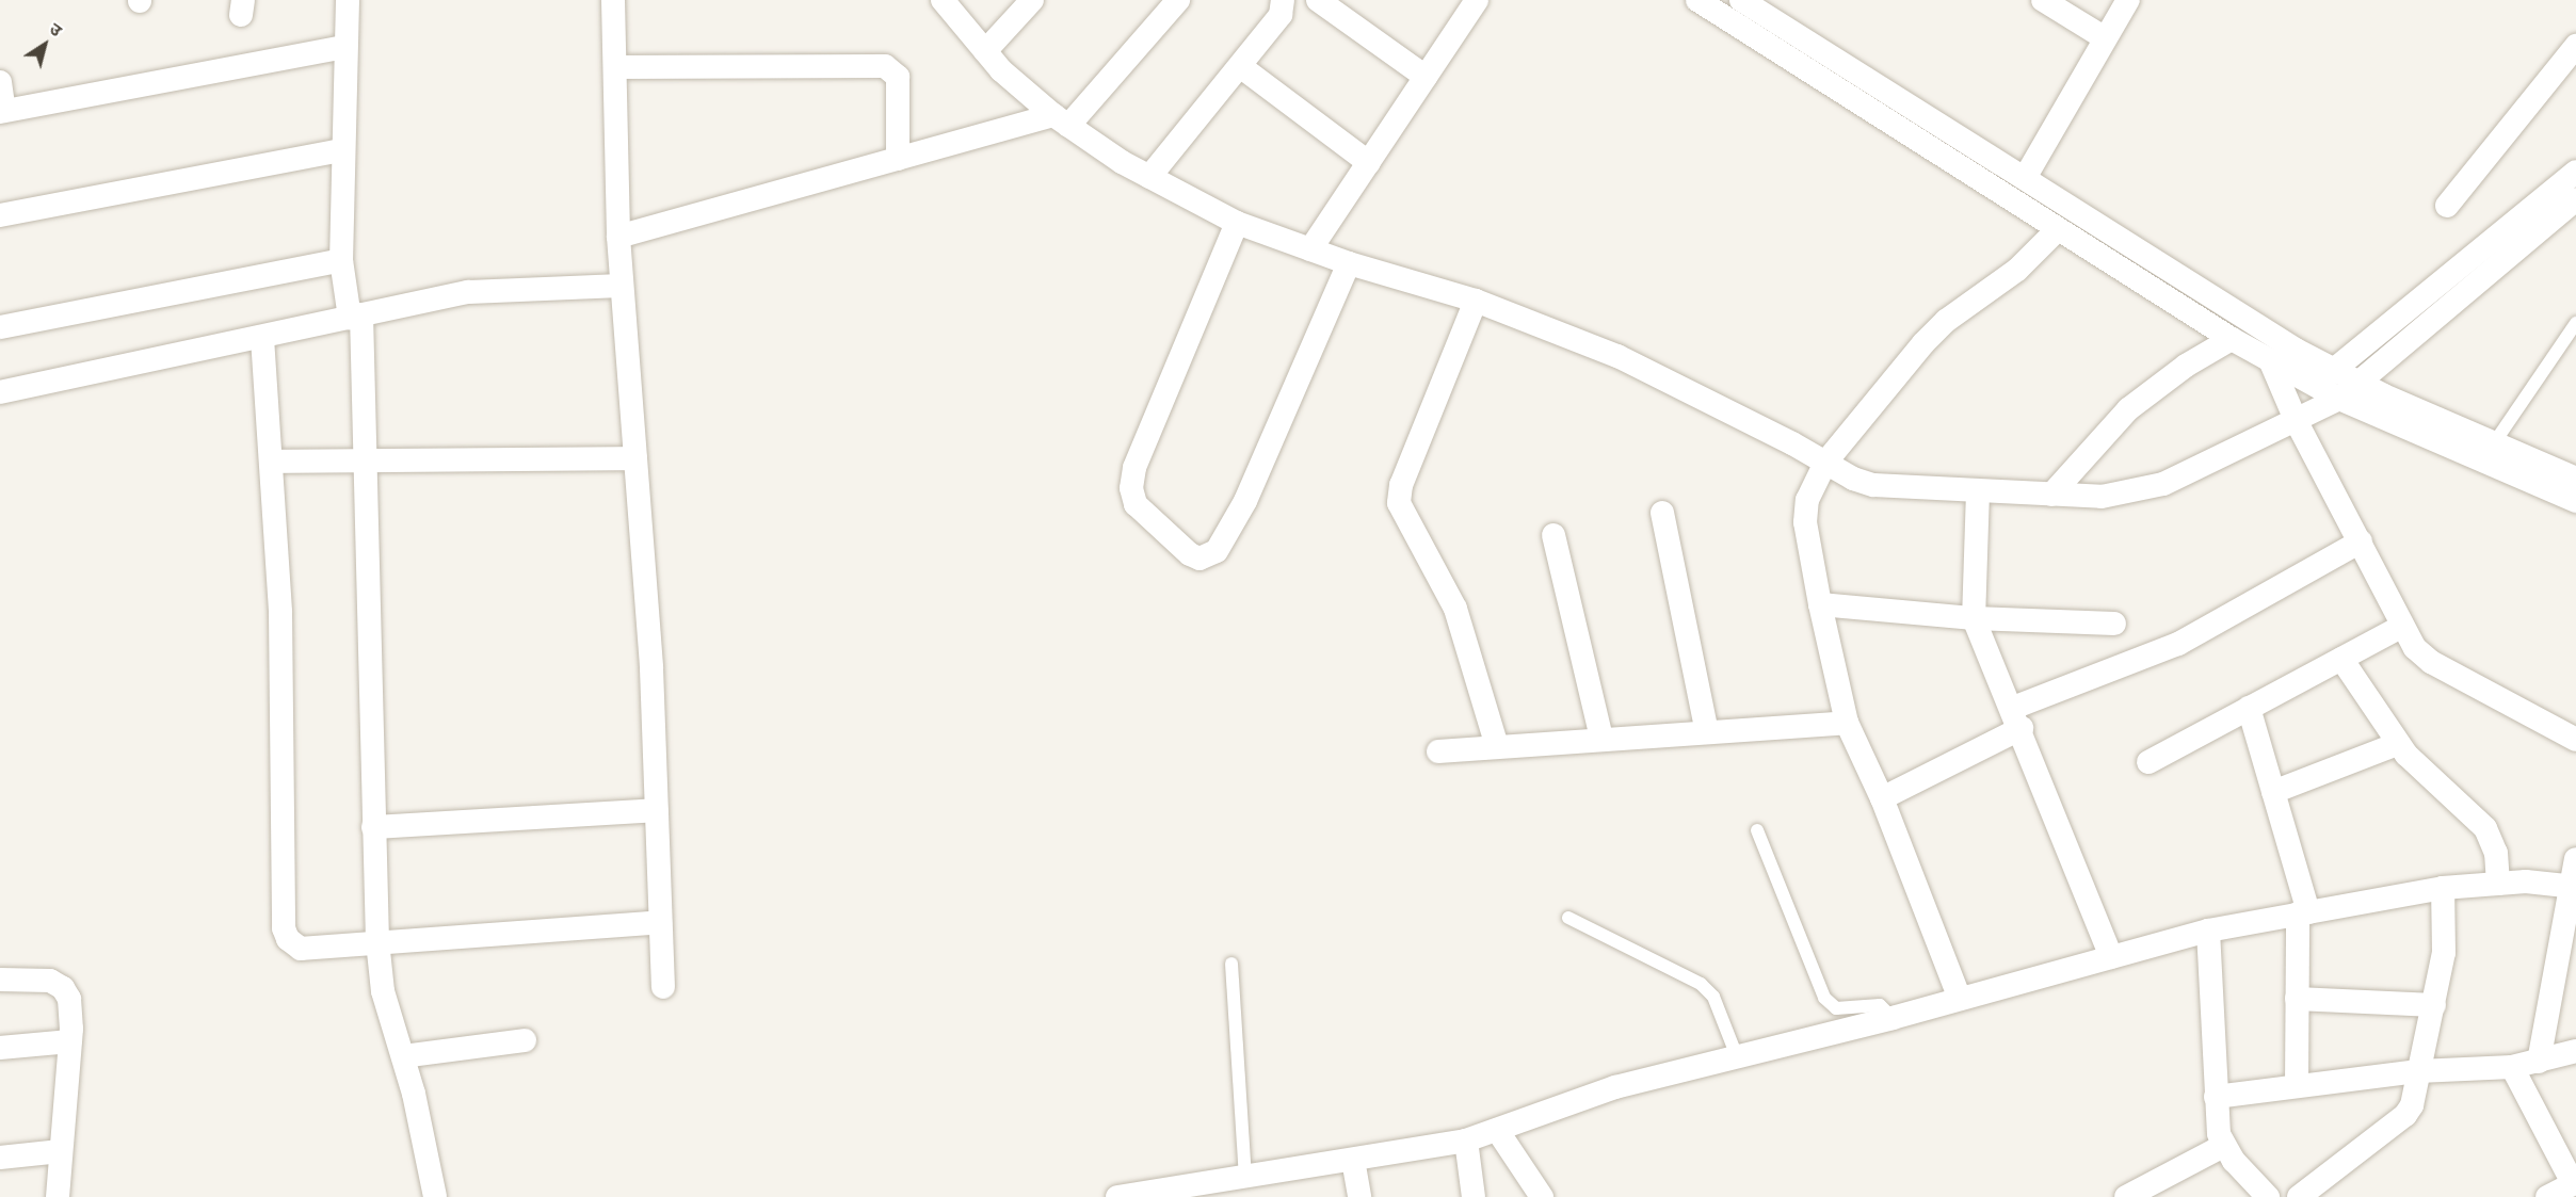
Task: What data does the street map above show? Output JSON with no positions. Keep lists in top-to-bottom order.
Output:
{
  "north": "top right"
}
